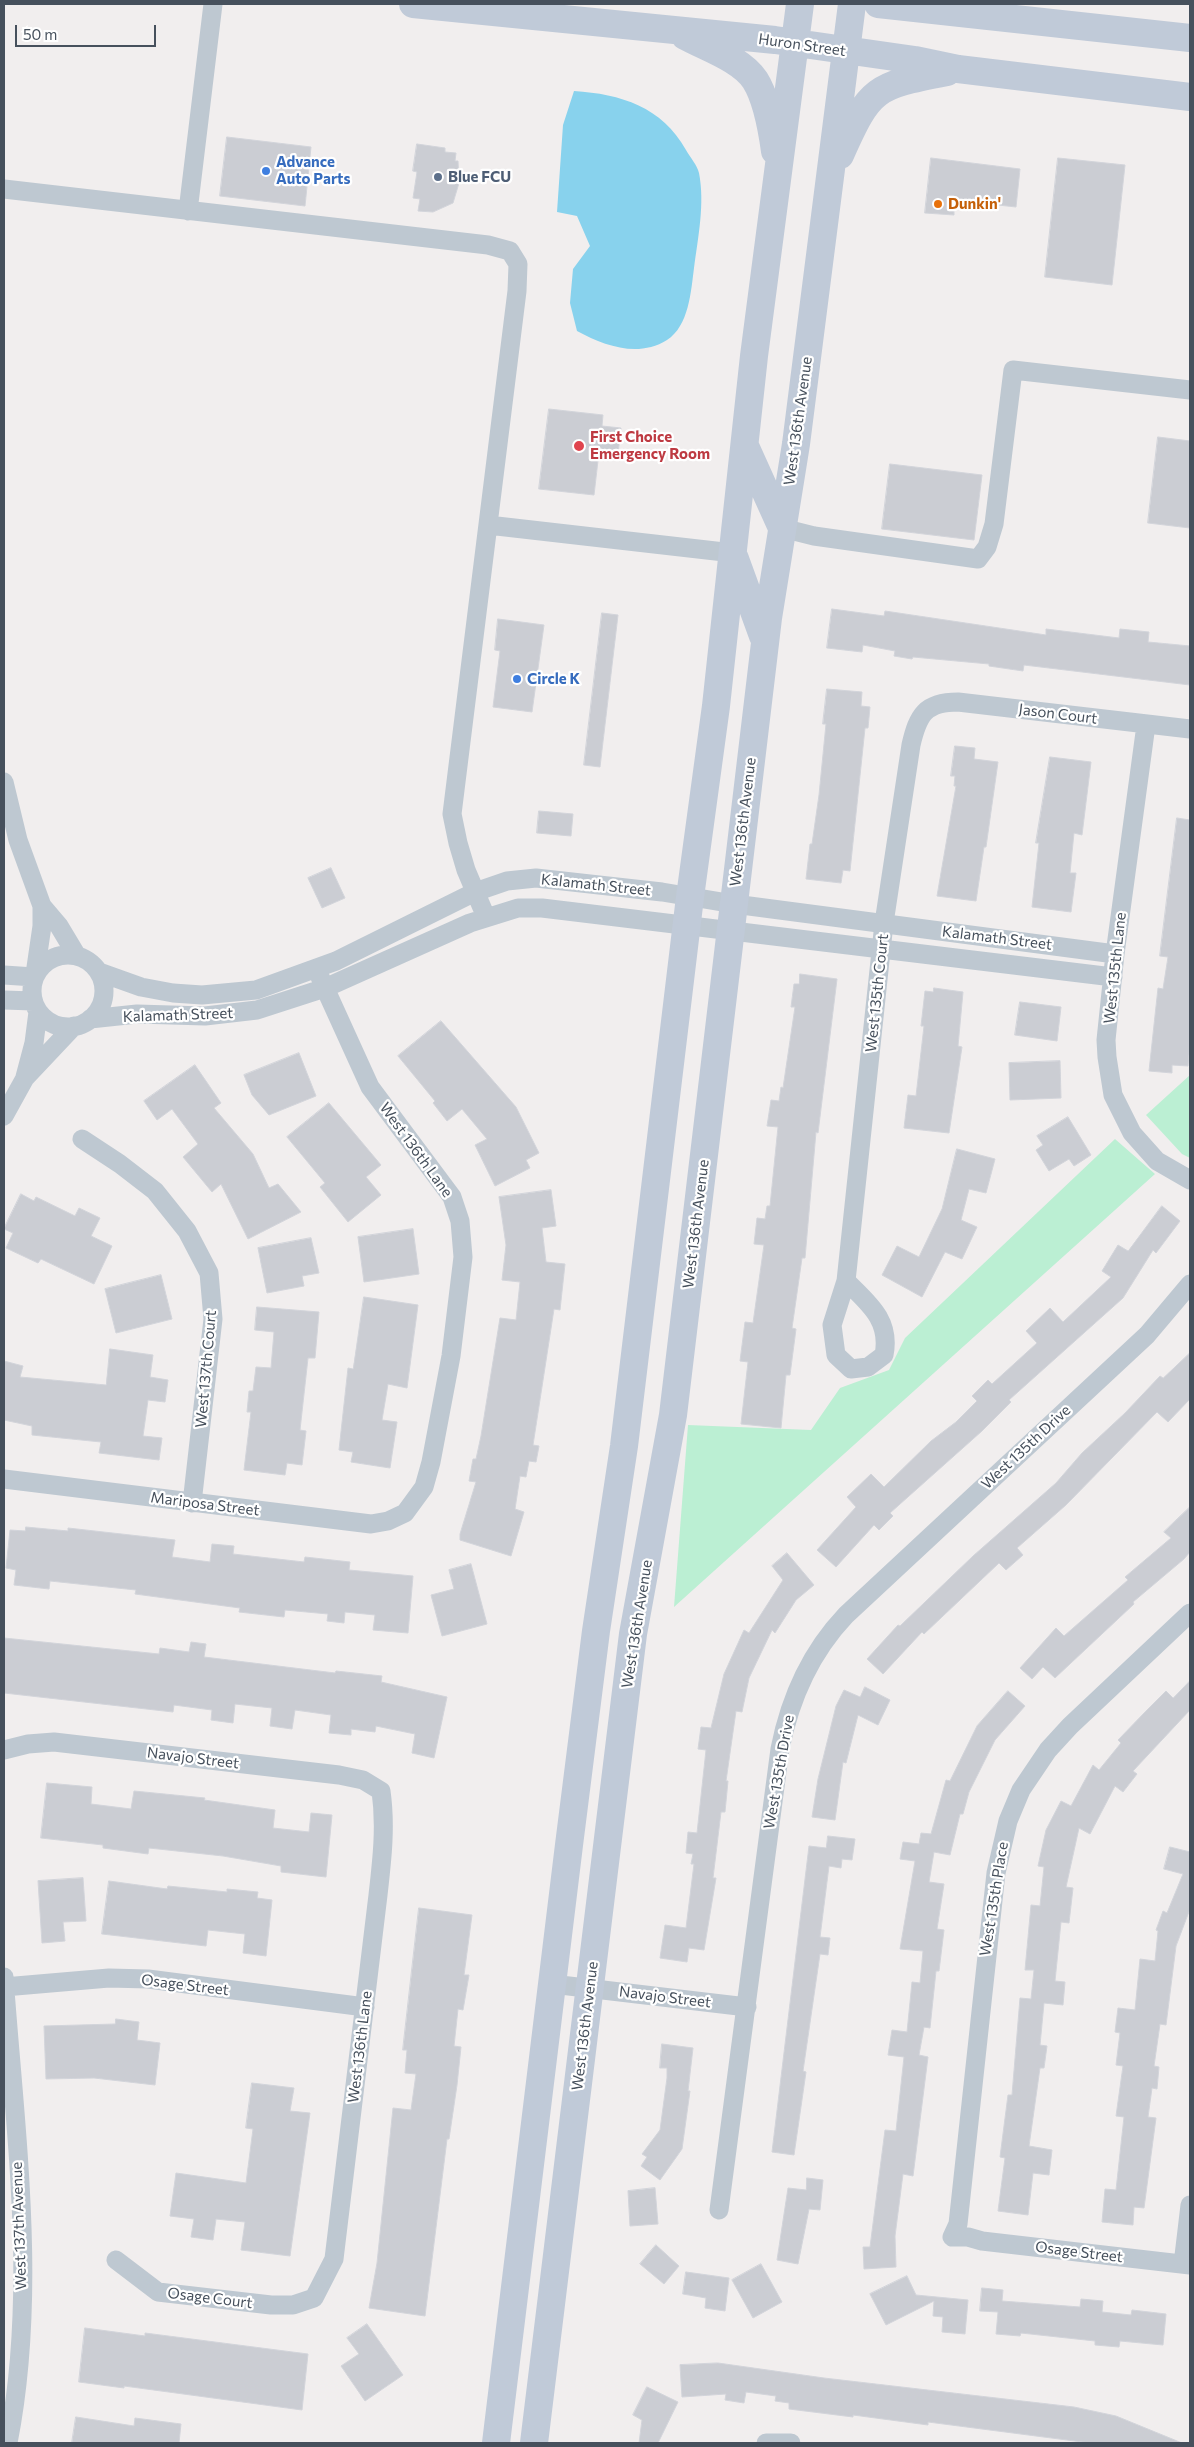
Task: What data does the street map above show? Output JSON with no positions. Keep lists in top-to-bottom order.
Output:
{
  "streets": {
    "main road": ["Huron Street", "West 136th Avenue"],
    "street": [
      "Jason Court",
      "Kalamath Street",
      "West 135th Lane",
      "West 135th Court",
      "West 136th Lane",
      "West 137th Court",
      "West 135th Drive",
      "Mariposa Street",
      "Navajo Street",
      "West 135th Place",
      "Osage Street",
      "West 137th Avenue",
      "Osage Court"
    ]
  },
  "crossings": [
    ["Huron Street", "West 136th Avenue"],
    ["West 136th Avenue", "Kalamath Street"],
    ["West 136th Avenue", "Navajo Street"],
    ["Jason Court", "West 135th Lane"],
    ["Jason Court", "West 135th Court"],
    ["Kalamath Street", "West 135th Lane"],
    ["Kalamath Street", "West 135th Court"],
    ["Kalamath Street", "West 136th Lane"],
    ["West 136th Lane", "Mariposa Street"],
    ["West 136th Lane", "Navajo Street"],
    ["West 136th Lane", "Osage Street"],
    ["West 136th Lane", "Osage Court"],
    ["West 137th Court", "Mariposa Street"],
    ["West 135th Drive", "Navajo Street"],
    ["West 135th Place", "Osage Street"],
    ["Osage Street", "West 137th Avenue"]
  ],
  "places": [
    "Advance Auto Parts",
    "Blue FCU",
    "Dunkin'",
    "First Choice Emergency Room",
    "Circle K"
  ],
  "scale_bar": "50 m"
}
